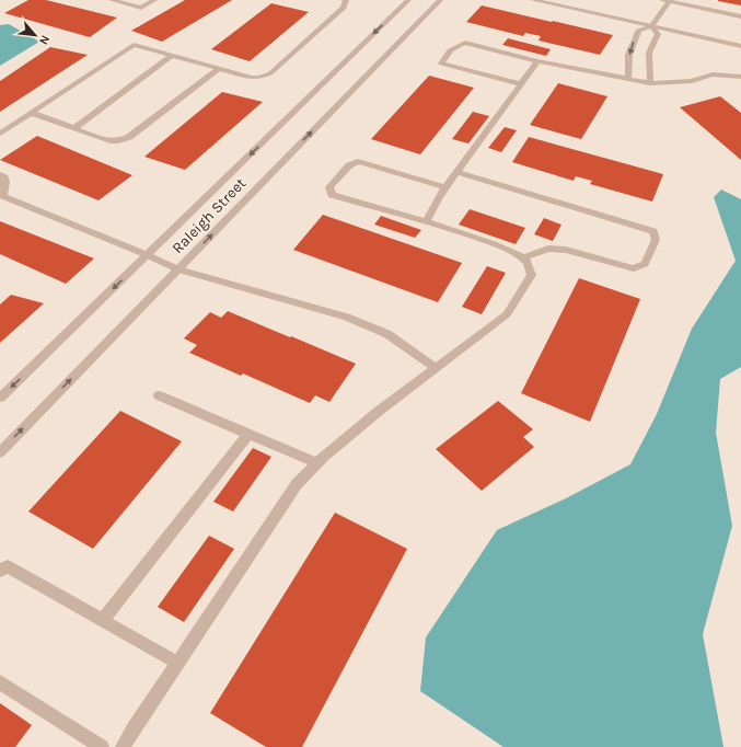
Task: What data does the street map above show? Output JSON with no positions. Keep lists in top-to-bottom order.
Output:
{
  "streets": {
    "street": ["Raleigh Street"]
  },
  "north": "bottom right"
}
